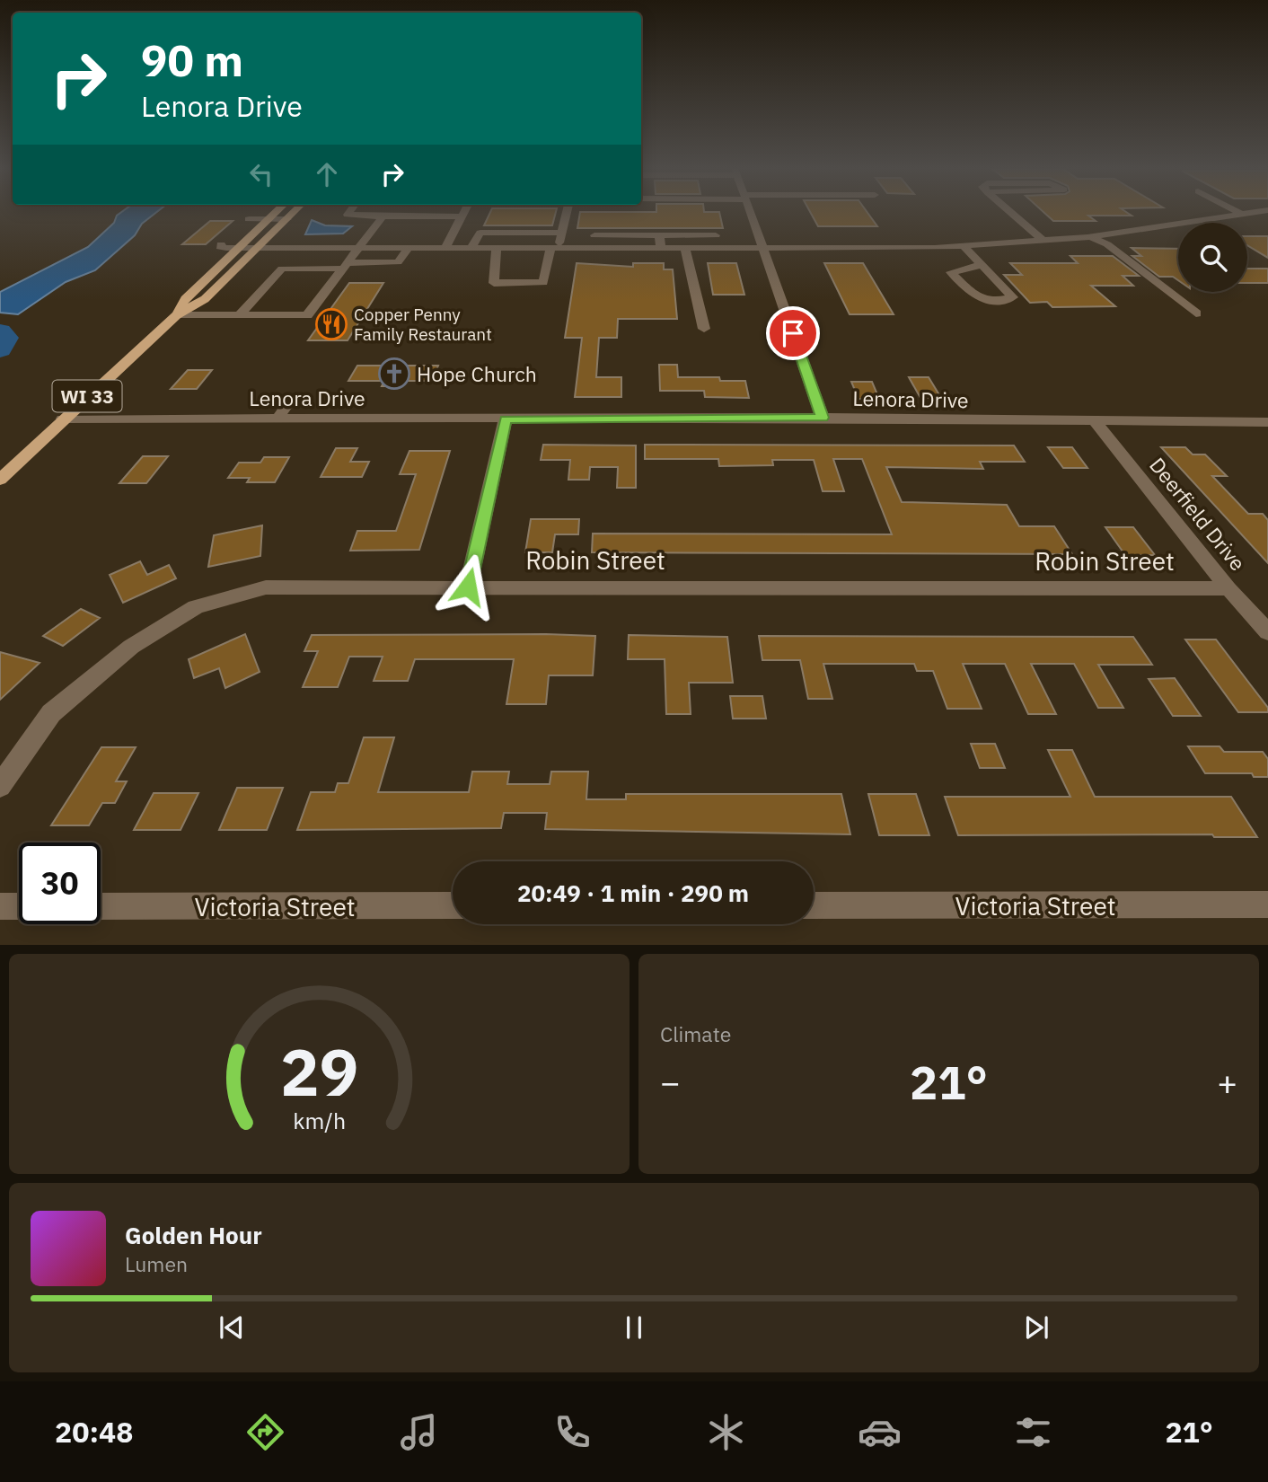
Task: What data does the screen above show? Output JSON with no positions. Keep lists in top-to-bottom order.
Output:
{
  "streets": {
    "main road": ["WI 33"],
    "street": [
      "Lenora Drive",
      "Deerfield Drive",
      "Robin Street",
      "Victoria Street"
    ]
  },
  "crossings": [
    ["WI 33", "Lenora Drive"],
    ["Lenora Drive", "Deerfield Drive"],
    ["Deerfield Drive", "Robin Street"]
  ],
  "places": {
    "restaurant": ["Copper Penny Family Restaurant"],
    "church": ["Hope Church"]
  },
  "page": {
    "turn": ["90 m", "Lenora Drive"],
    "limit": "30",
    "trip": "20:49 · 1 min · 290 m",
    "tile": "Climate",
    "heat": ["−", "21°", "+"],
    "song": ["Golden Hour", "Lumen"],
    "tabs": ["20:48", "21°"],
    "gauge": ["29", "km/h"]
  }
}
